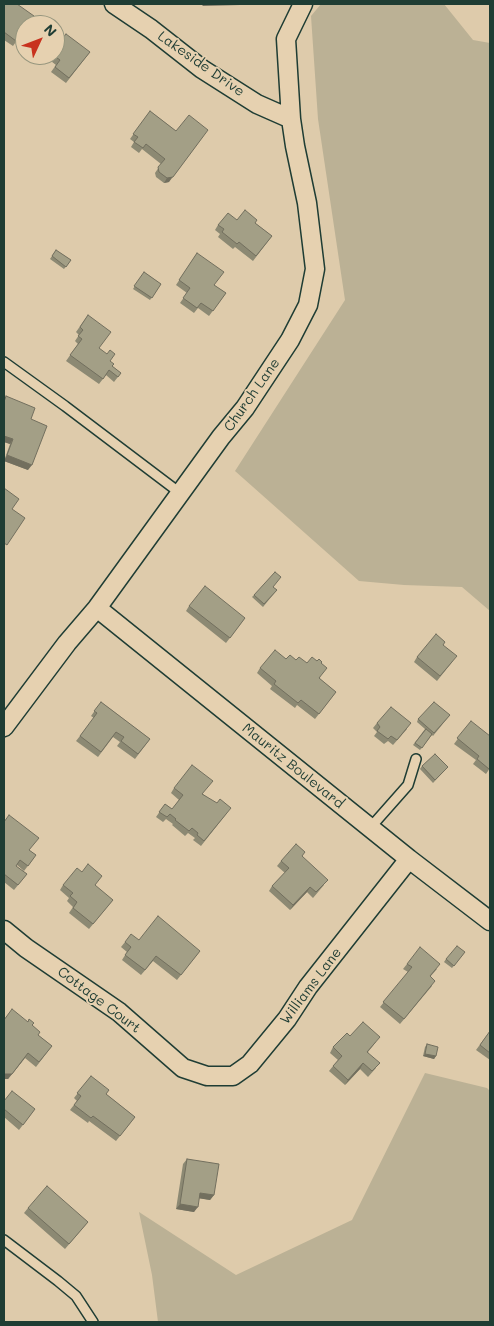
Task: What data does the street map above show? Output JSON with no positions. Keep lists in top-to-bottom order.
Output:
{
  "streets": {
    "street": [
      "Lakeside Drive",
      "Church Lane",
      "Mauritz Boulevard",
      "Williams Lane",
      "Cottage Court"
    ]
  },
  "crossings": [
    ["Lakeside Drive", "Church Lane"],
    ["Church Lane", "Mauritz Boulevard"],
    ["Mauritz Boulevard", "Williams Lane"],
    ["Williams Lane", "Cottage Court"]
  ],
  "north": "top right"
}
